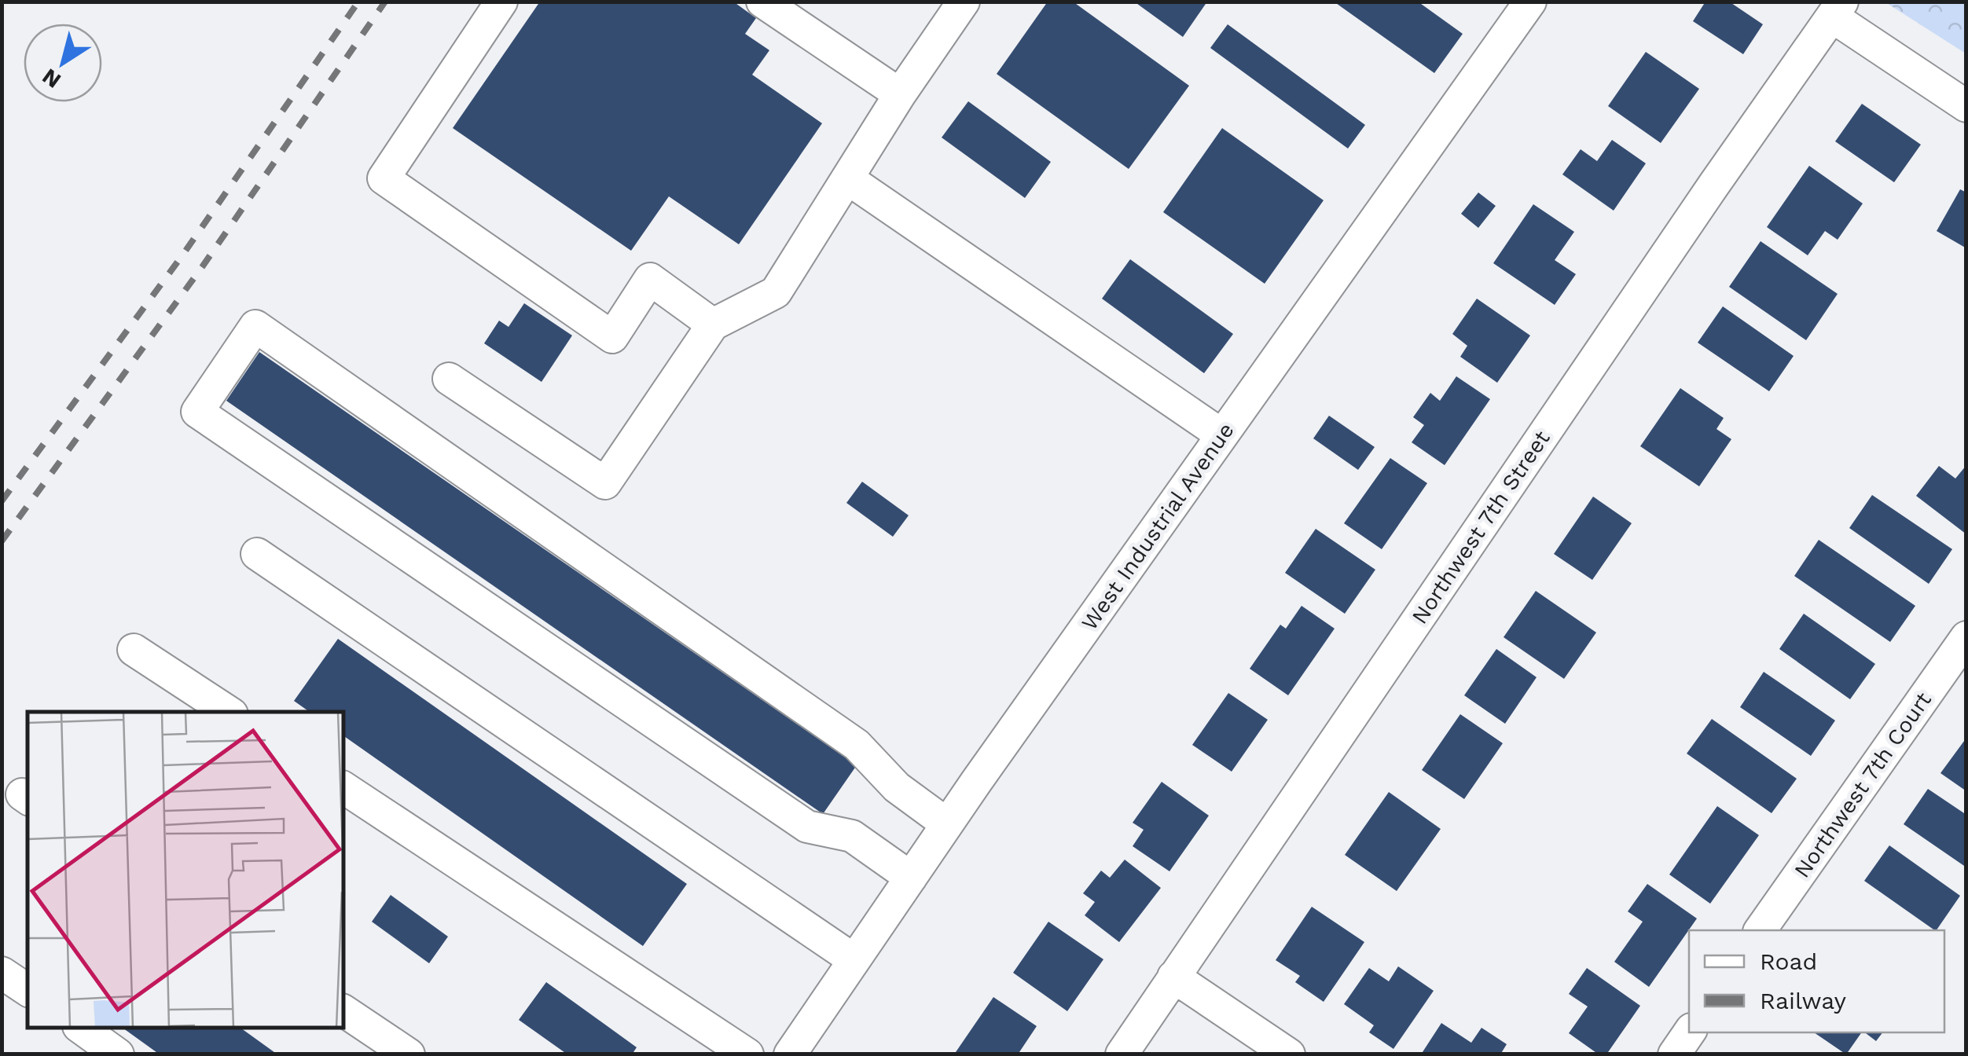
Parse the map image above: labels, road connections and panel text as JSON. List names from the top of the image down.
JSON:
{
  "streets": {
    "street": ["West Industrial Avenue", "Northwest 7th Street", "Northwest 7th Court"]
  },
  "legend": ["Road", "Railway"],
  "north": "bottom left"
}
